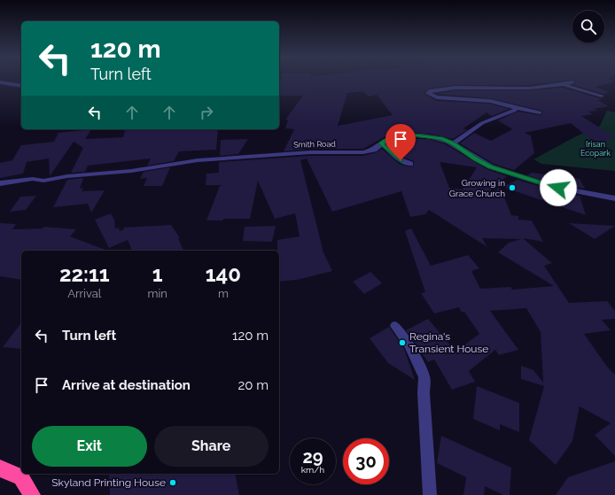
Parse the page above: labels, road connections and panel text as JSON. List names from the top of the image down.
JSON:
{
  "streets": {
    "street": ["Smith Road"]
  },
  "parks": ["Irisan Ecopark"],
  "places": ["Growing in Grace Church", "Regina's Transient House", "Skyland Printing House"],
  "page": {
    "turn": ["120 m", "Turn left"],
    "eta": [
      "22:11",
      "Arrival",
      "1",
      "min",
      "140",
      "m"
    ],
    "list": [
      {
        "name": "Turn left",
        "value": "120 m"
      },
      {
        "name": "Arrive at destination",
        "value": "20 m"
      }
    ],
    "buttons": ["Exit", "Share"],
    "speed": "29 km/h",
    "limit": "30"
  }
}
